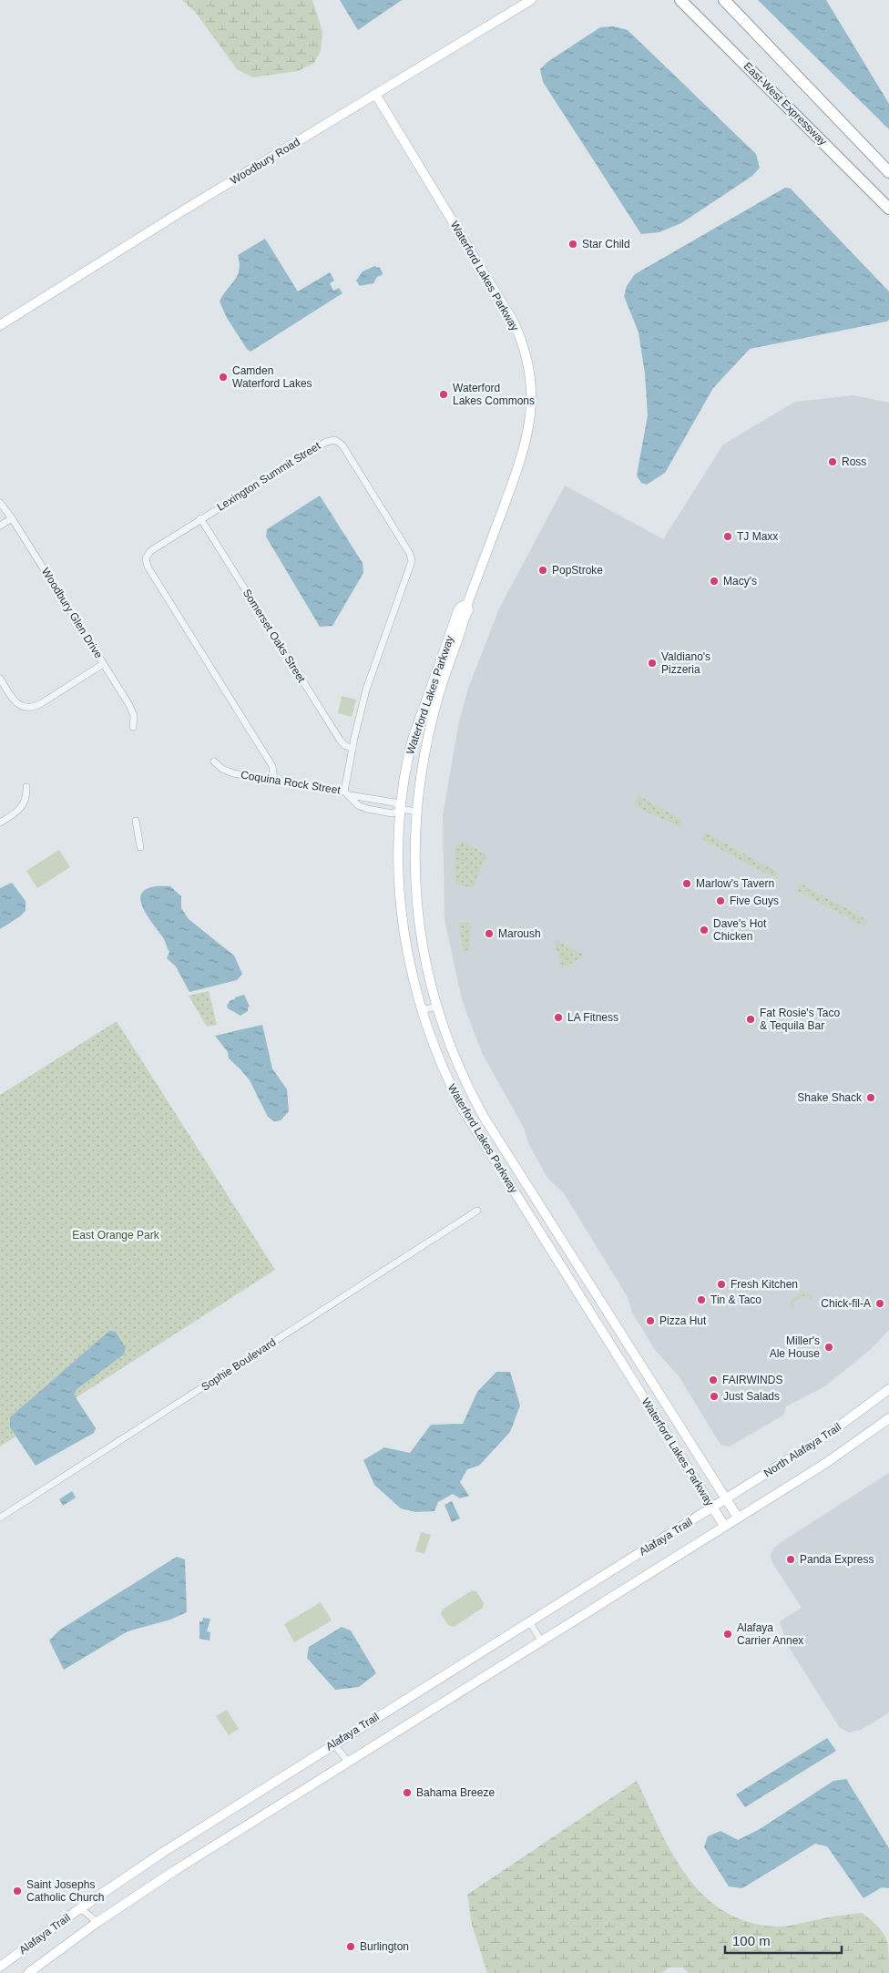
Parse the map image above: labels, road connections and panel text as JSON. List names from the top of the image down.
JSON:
{
  "streets": {
    "highway": ["East-West Expressway"],
    "street": [
      "Woodbury Road",
      "Waterford Lakes Parkway",
      "Lexington Summit Street",
      "Woodbury Glen Drive",
      "Somerset Oaks Street",
      "Coquina Rock Street",
      "Sophie Boulevard",
      "North Alafaya Trail",
      "Alafaya Trail"
    ]
  },
  "crossings": [
    ["Woodbury Road", "Waterford Lakes Parkway"],
    ["Waterford Lakes Parkway", "Coquina Rock Street"],
    ["Waterford Lakes Parkway", "North Alafaya Trail"],
    ["Waterford Lakes Parkway", "Alafaya Trail"],
    ["Lexington Summit Street", "Somerset Oaks Street"],
    ["Lexington Summit Street", "Coquina Rock Street"],
    ["North Alafaya Trail", "Alafaya Trail"]
  ],
  "parks": ["East Orange Park"],
  "places": [
    "Star Child",
    "Camden Waterford Lakes",
    "Waterford Lakes Commons",
    "Ross",
    "TJ Maxx",
    "PopStroke",
    "Macy's",
    "Valdiano's Pizzeria",
    "Marlow's Tavern",
    "Five Guys",
    "Dave's Hot Chicken",
    "Maroush",
    "LA Fitness",
    "Fat Rosie's Taco & Tequila Bar",
    "Shake Shack",
    "Fresh Kitchen",
    "Tin & Taco",
    "Chick-fil-A",
    "Pizza Hut",
    "Miller's Ale House",
    "FAIRWINDS",
    "Just Salads",
    "Panda Express",
    "Alafaya Carrier Annex",
    "Bahama Breeze",
    "Saint Josephs Catholic Church",
    "Burlington"
  ],
  "scale_bar": "100 m"
}
